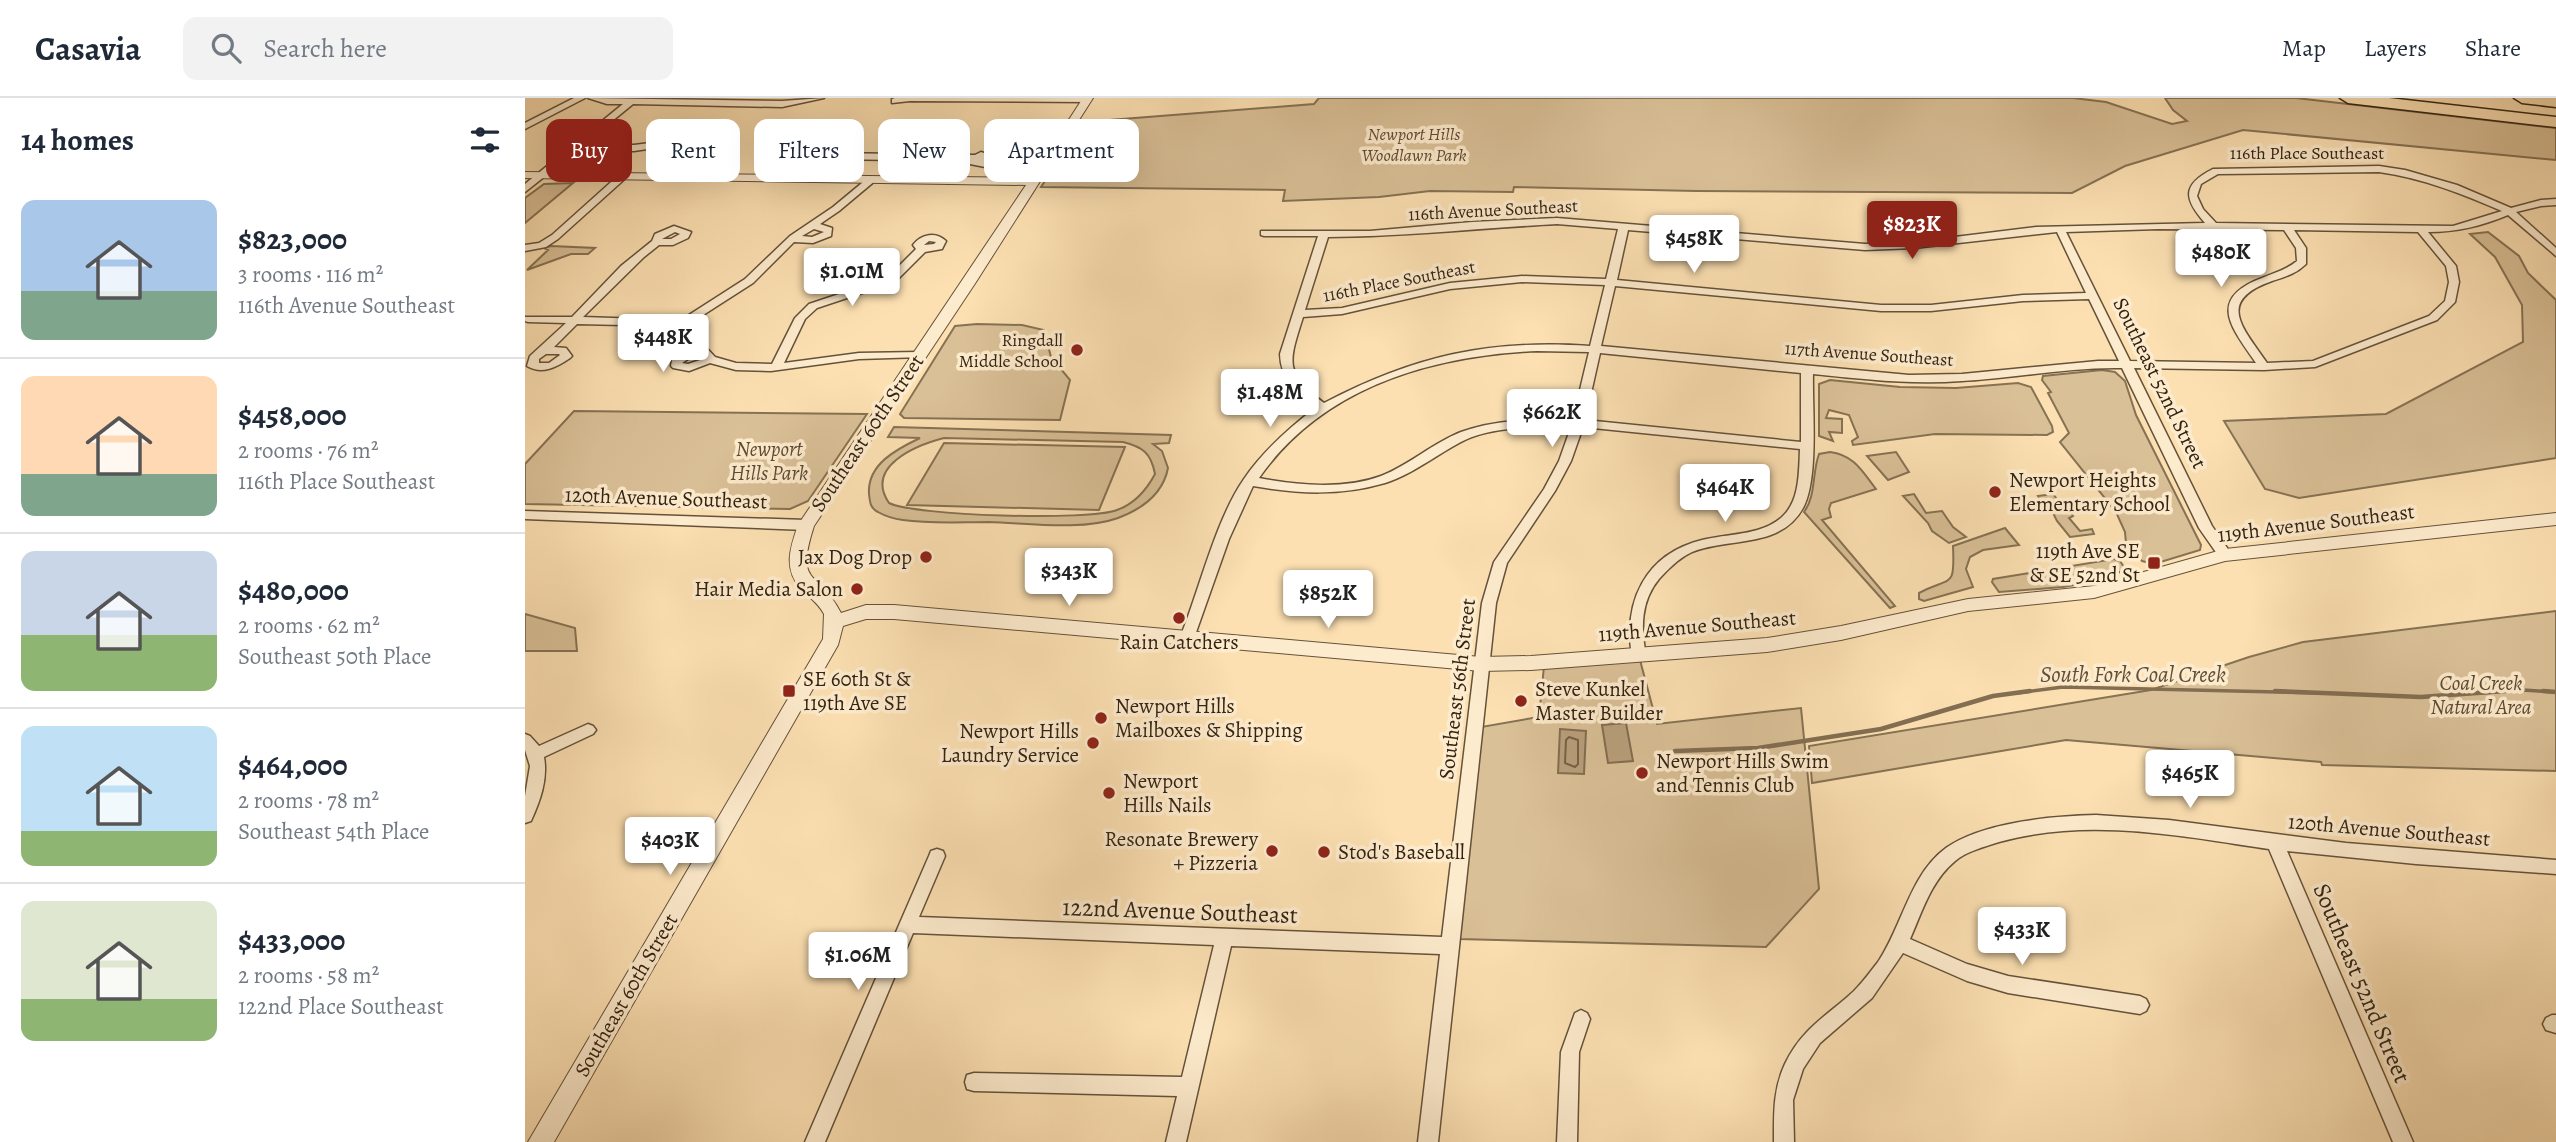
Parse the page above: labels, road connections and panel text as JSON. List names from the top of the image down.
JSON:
{
  "streets": {
    "street": [
      "116th Place Southeast",
      "116th Avenue Southeast",
      "117th Avenue Southeast",
      "Southeast 52nd Street",
      "Southeast 60th Street",
      "120th Avenue Southeast",
      "119th Avenue Southeast",
      "Southeast 56th Street",
      "122nd Avenue Southeast"
    ]
  },
  "crossings": [
    ["116th Place Southeast", "116th Avenue Southeast"],
    ["116th Place Southeast", "Southeast 52nd Street"],
    ["116th Place Southeast", "Southeast 56th Street"],
    ["116th Avenue Southeast", "117th Avenue Southeast"],
    ["116th Avenue Southeast", "Southeast 52nd Street"],
    ["116th Avenue Southeast", "Southeast 56th Street"],
    ["117th Avenue Southeast", "Southeast 52nd Street"],
    ["117th Avenue Southeast", "119th Avenue Southeast"],
    ["117th Avenue Southeast", "Southeast 56th Street"],
    ["Southeast 52nd Street", "120th Avenue Southeast"],
    ["Southeast 52nd Street", "119th Avenue Southeast"],
    ["Southeast 60th Street", "120th Avenue Southeast"],
    ["Southeast 60th Street", "119th Avenue Southeast"],
    ["119th Avenue Southeast", "Southeast 56th Street"],
    ["Southeast 56th Street", "122nd Avenue Southeast"]
  ],
  "water": ["South Fork Coal Creek"],
  "parks": ["Newport Hills Woodlawn Park", "Newport Hills Park", "Coal Creek Natural Area"],
  "places": {
    "other": [
      "Ringdall Middle School",
      "Newport Heights Elementary School",
      "Jax Dog Drop",
      "Hair Media Salon",
      "Rain Catchers",
      "Steve Kunkel Master Builder",
      "Newport Hills Mailboxes & Shipping",
      "Newport Hills Laundry Service",
      "Newport Hills Swim and Tennis Club",
      "Newport Hills Nails",
      "Resonate Brewery + Pizzeria",
      "Stod's Baseball"
    ],
    "transit": ["119th Ave SE & SE 52nd St", "SE 60th St & 119th Ave SE"]
  },
  "page": {
    "header": "Casavia",
    "search": "Search here",
    "nav": ["Map", "Layers", "Share"],
    "heading": "14 homes",
    "chip": [
      "Buy",
      "Rent",
      "Filters",
      "New",
      "Apartment"
    ],
    "list": [
      {
        "name": "$823,000",
        "note": "3 rooms · 116 m² · 116th Avenue Southeast"
      },
      {
        "name": "$458,000",
        "note": "2 rooms · 76 m² · 116th Place Southeast"
      },
      {
        "name": "$480,000",
        "note": "2 rooms · 62 m² · Southeast 50th Place"
      },
      {
        "name": "$464,000",
        "note": "2 rooms · 78 m² · Southeast 54th Place"
      },
      {
        "name": "$433,000",
        "note": "2 rooms · 58 m² · 122nd Place Southeast"
      }
    ],
    "price": [
      "$823K",
      "$458K",
      "$480K",
      "$1.01M",
      "$448K",
      "$1.48M",
      "$662K",
      "$464K",
      "$343K",
      "$852K",
      "$465K",
      "$403K",
      "$433K",
      "$1.06M"
    ]
  }
}
